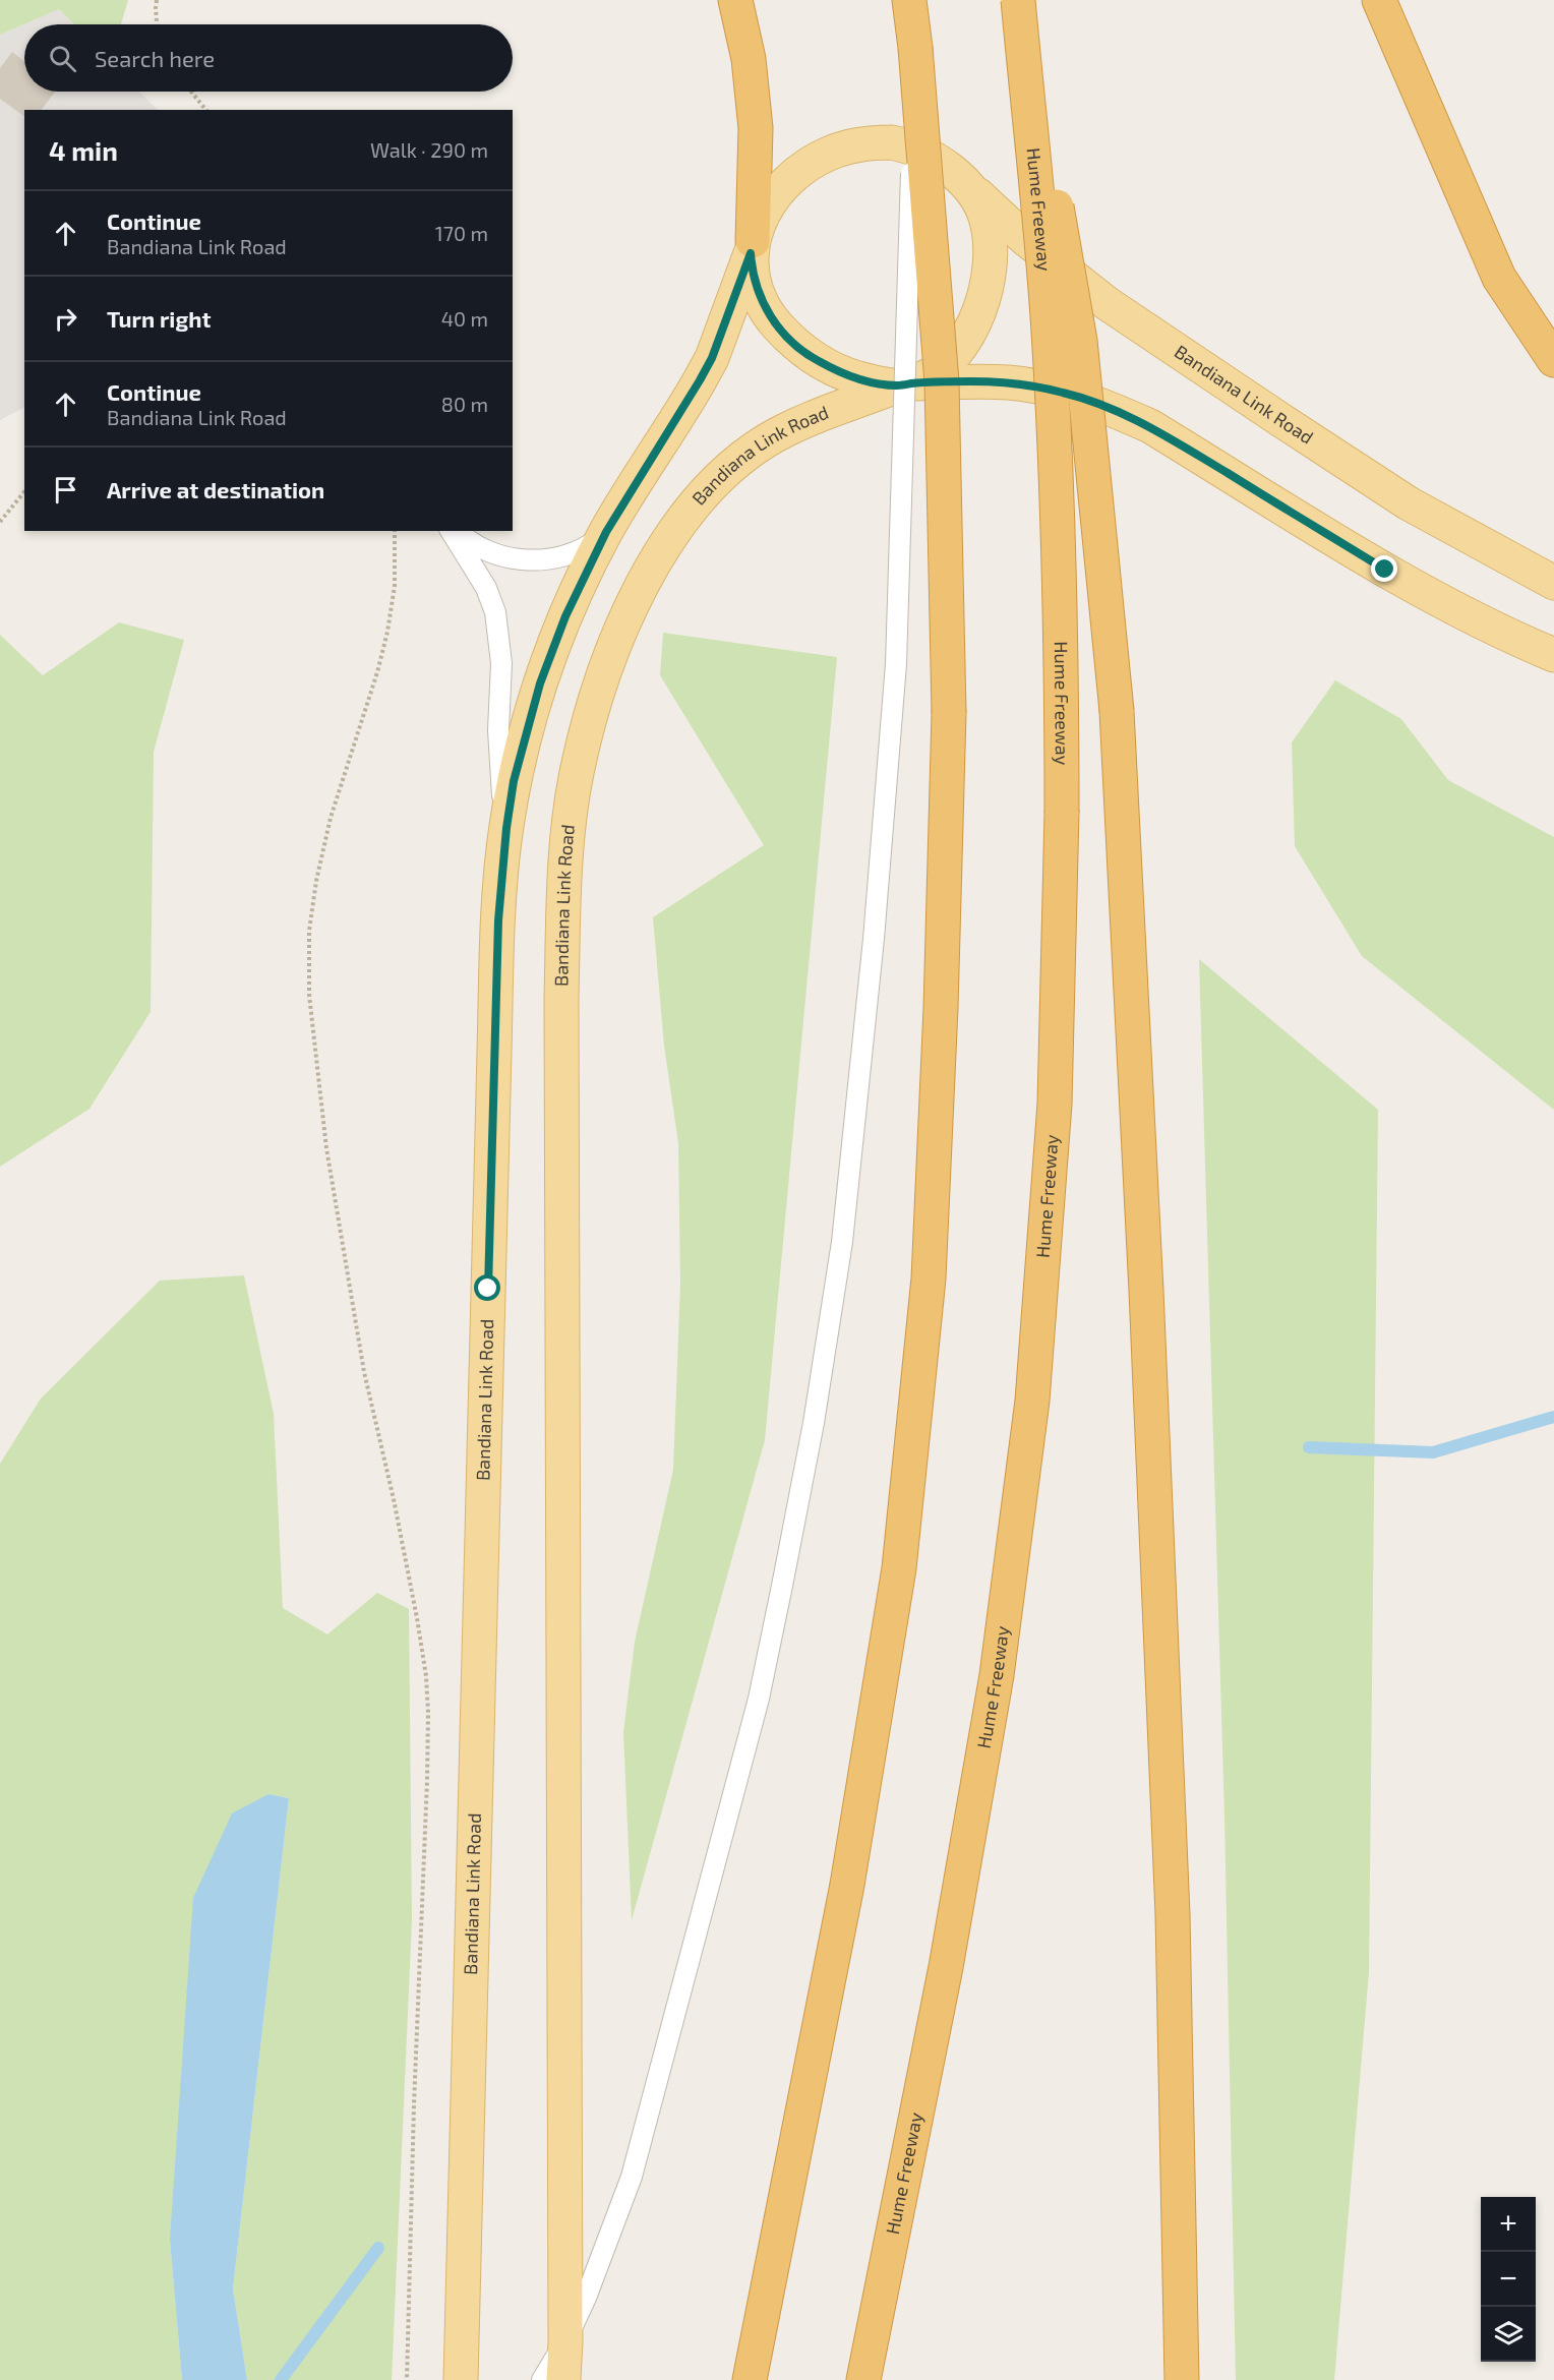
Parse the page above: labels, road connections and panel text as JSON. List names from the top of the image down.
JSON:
{
  "streets": {
    "highway": ["Hume Freeway"],
    "main road": ["Bandiana Link Road"]
  },
  "page": {
    "search": "Search here",
    "heading": ["4 min", "Walk · 290 m"],
    "list": [
      ["Continue", "Bandiana Link Road", "170 m"],
      ["Turn right", "40 m"],
      ["Continue", "Bandiana Link Road", "80 m"],
      "Arrive at destination"
    ],
    "map_buttons": ["+", "−"]
  }
}
